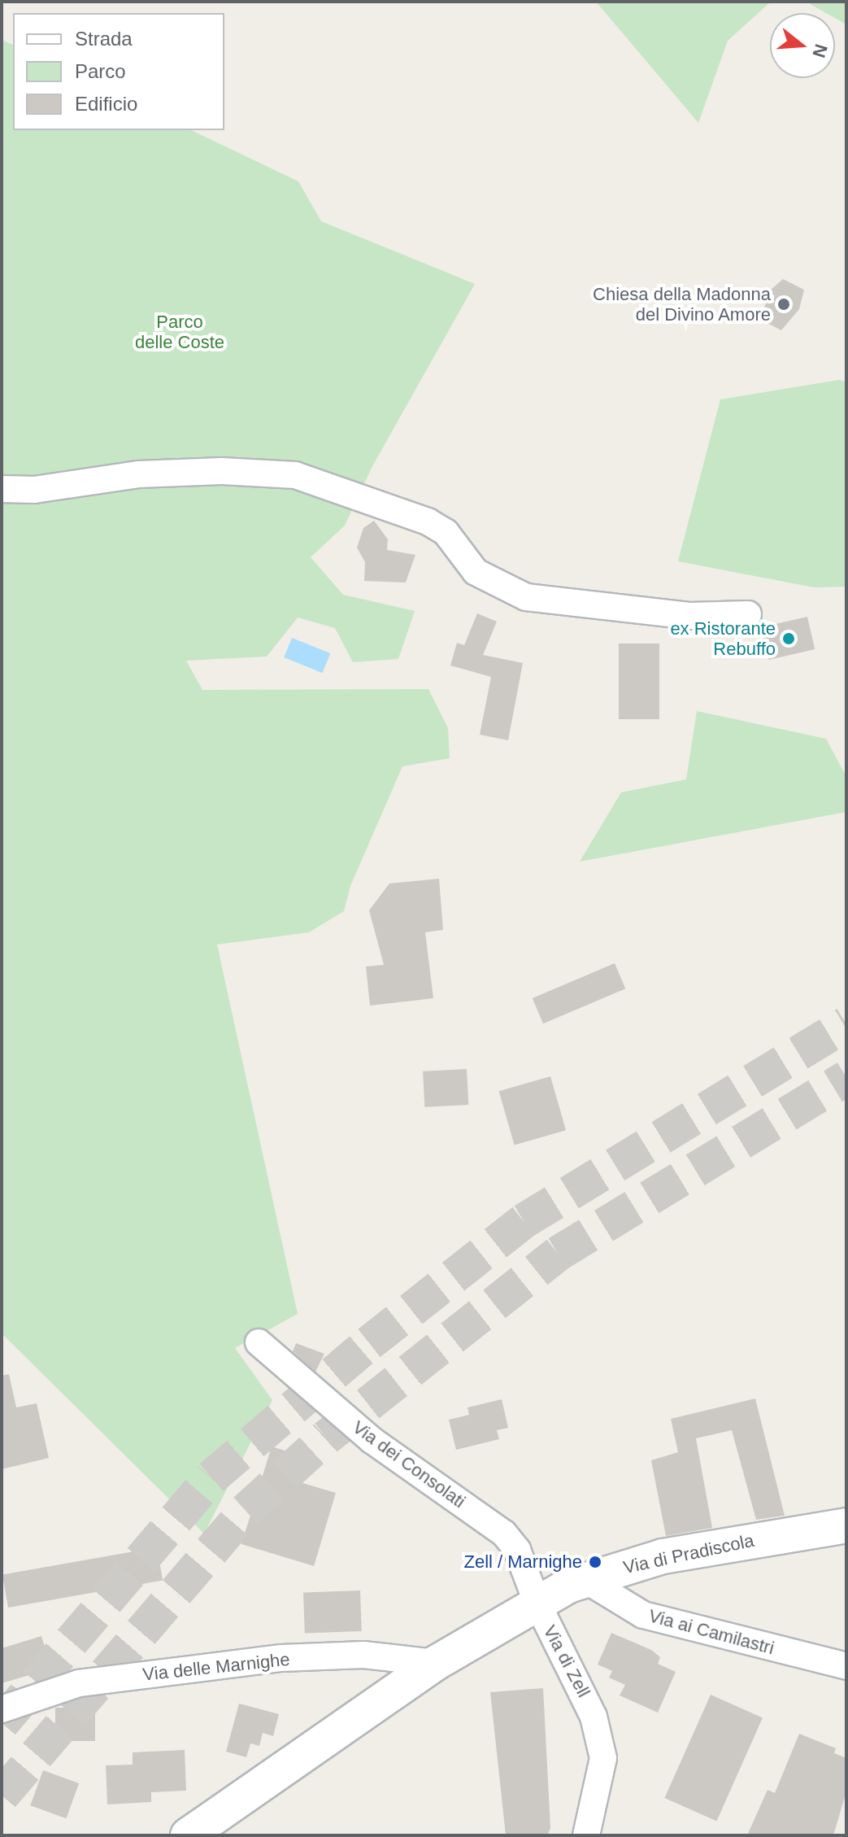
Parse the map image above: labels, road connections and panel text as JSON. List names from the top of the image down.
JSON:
{
  "streets": {
    "street": [
      "Via dei Consolati",
      "Via di Pradiscola",
      "Via ai Camilastri",
      "Via di Zell",
      "Via delle Marnighe"
    ]
  },
  "crossings": [
    ["Via dei Consolati", "Via di Pradiscola"],
    ["Via dei Consolati", "Via di Zell"],
    ["Via di Pradiscola", "Via ai Camilastri"],
    ["Via di Pradiscola", "Via di Zell"]
  ],
  "parks": ["Parco delle Coste"],
  "places": ["Chiesa della Madonna del Divino Amore", "ex Ristorante Rebuffo", "Zell / Marnighe"],
  "legend": ["Strada", "Parco", "Edificio"],
  "north": "right"
}
